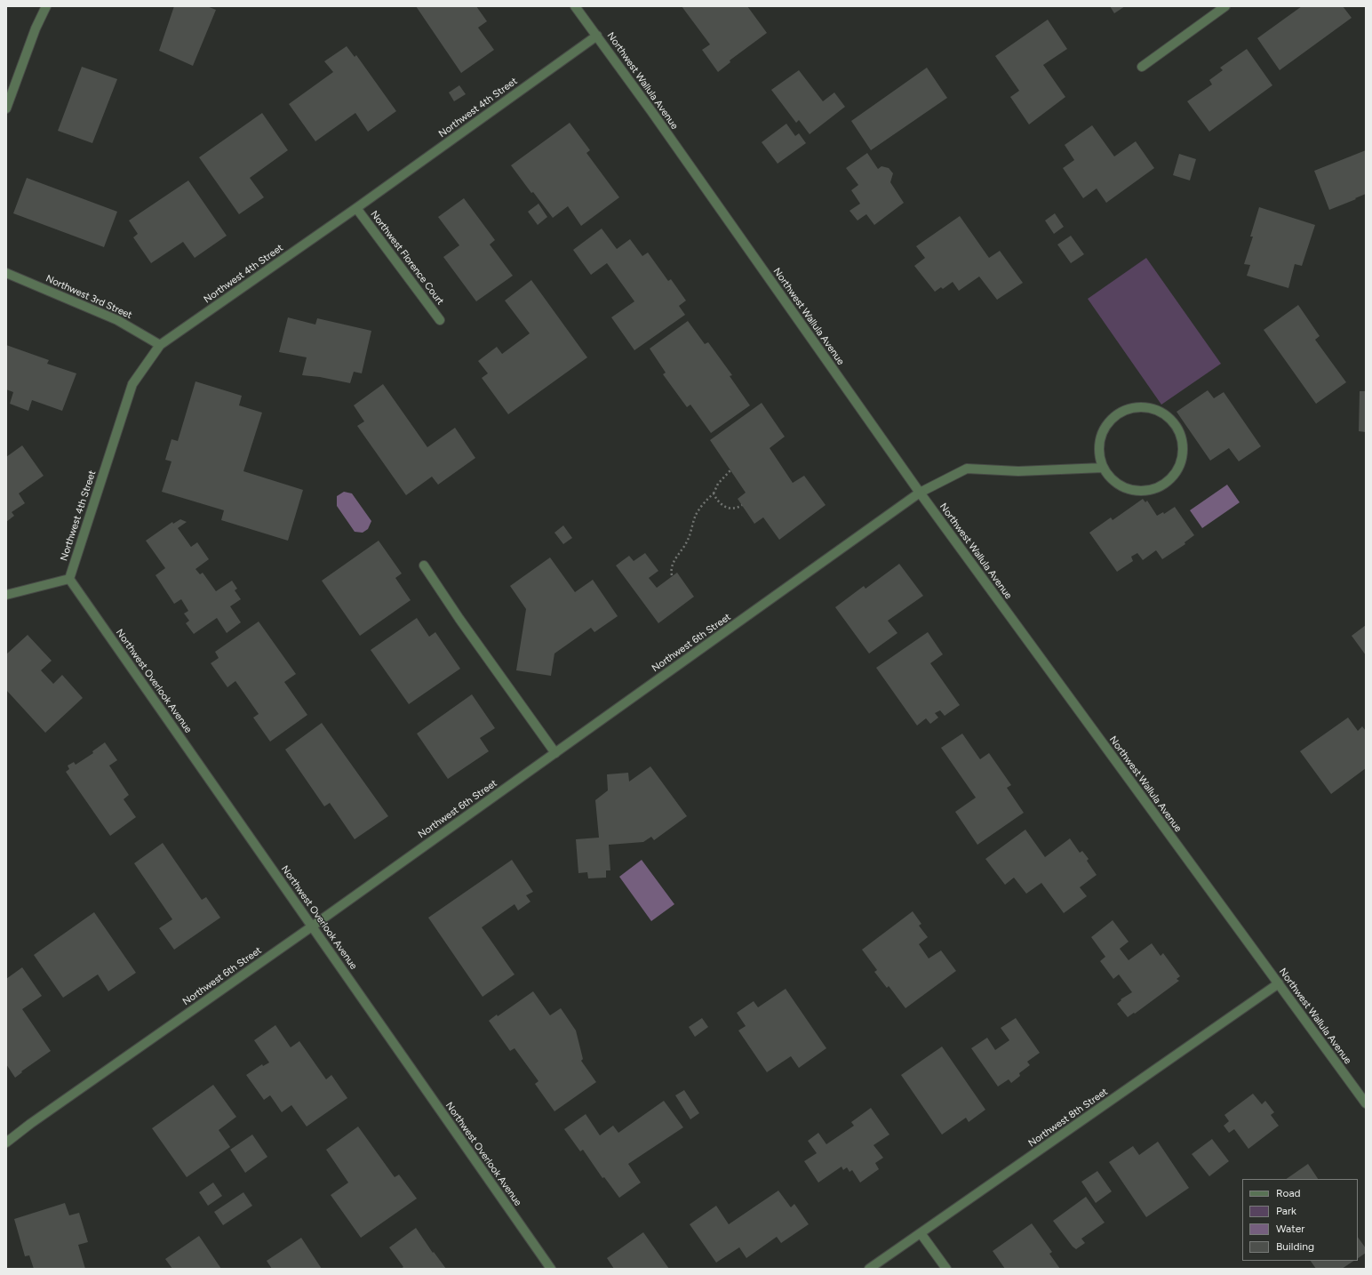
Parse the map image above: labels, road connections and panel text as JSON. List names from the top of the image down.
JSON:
{
  "streets": {
    "street": [
      "Northwest Wallula Avenue",
      "Northwest 4th Street",
      "Northwest Florence Court",
      "Northwest 3rd Street",
      "Northwest 6th Street",
      "Northwest Overlook Avenue",
      "Northwest 8th Street"
    ]
  },
  "crossings": [
    ["Northwest Wallula Avenue", "Northwest 4th Street"],
    ["Northwest Wallula Avenue", "Northwest 6th Street"],
    ["Northwest Wallula Avenue", "Northwest 8th Street"],
    ["Northwest 4th Street", "Northwest Florence Court"],
    ["Northwest 4th Street", "Northwest 3rd Street"],
    ["Northwest 4th Street", "Northwest Overlook Avenue"],
    ["Northwest 6th Street", "Northwest Overlook Avenue"]
  ],
  "legend": [
    "Road",
    "Park",
    "Water",
    "Building"
  ]
}
